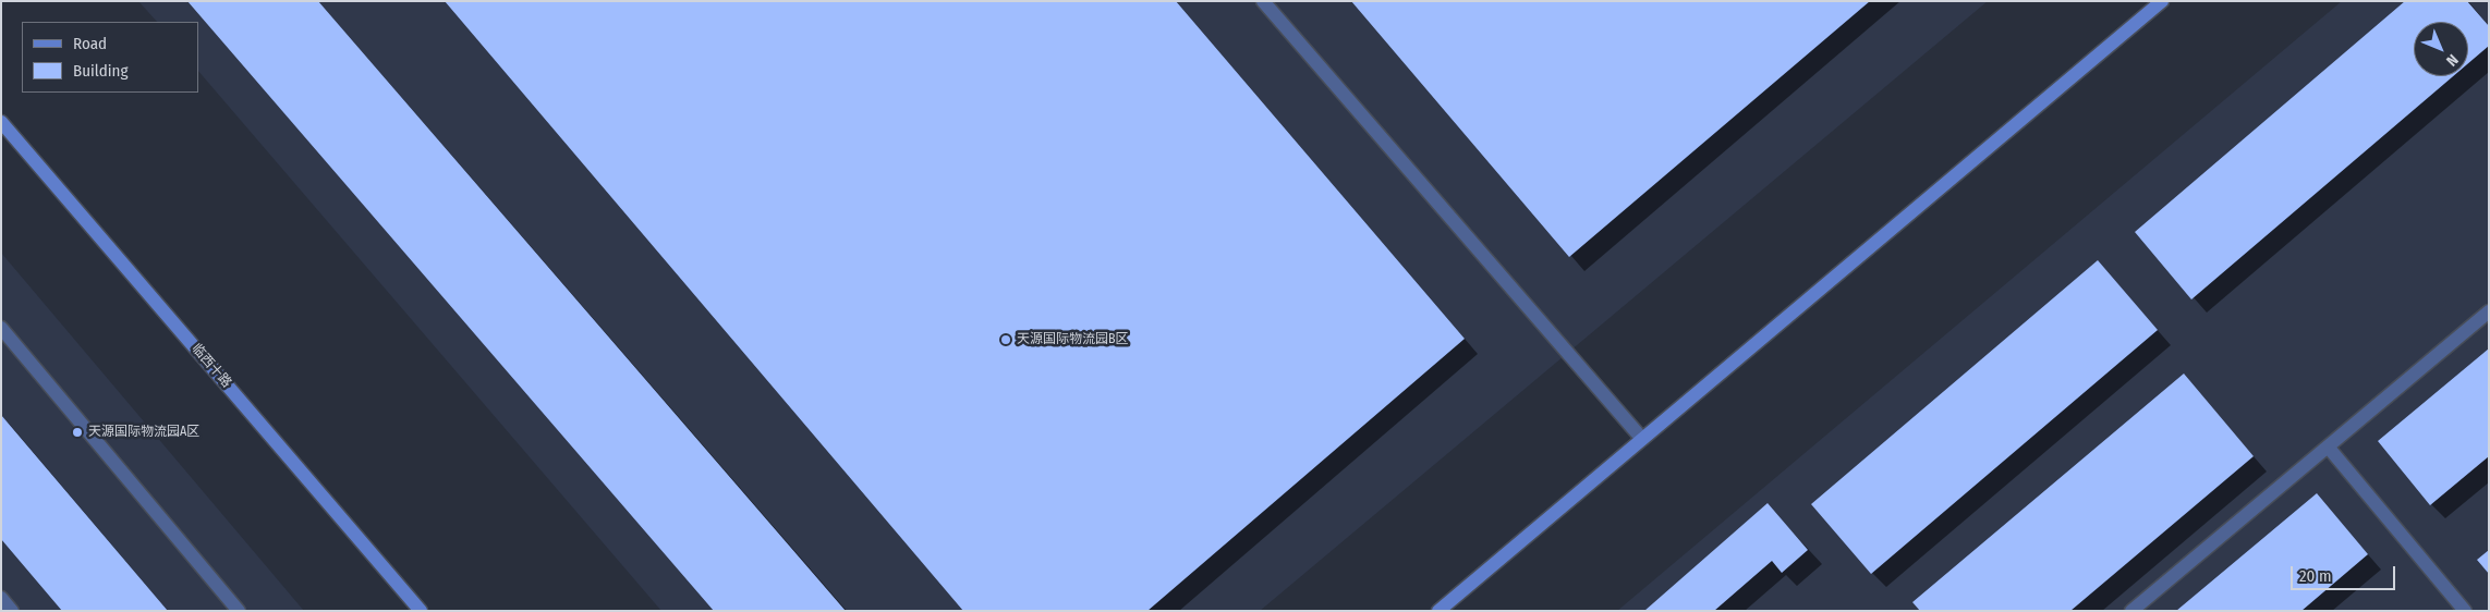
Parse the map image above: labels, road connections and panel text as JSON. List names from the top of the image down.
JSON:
{
  "streets": {
    "street": ["临西十路"]
  },
  "places": ["天源国际物流园B区", "天源国际物流园A区"],
  "legend": ["Road", "Building"],
  "scale_bar": "20 m",
  "north": "bottom right"
}
